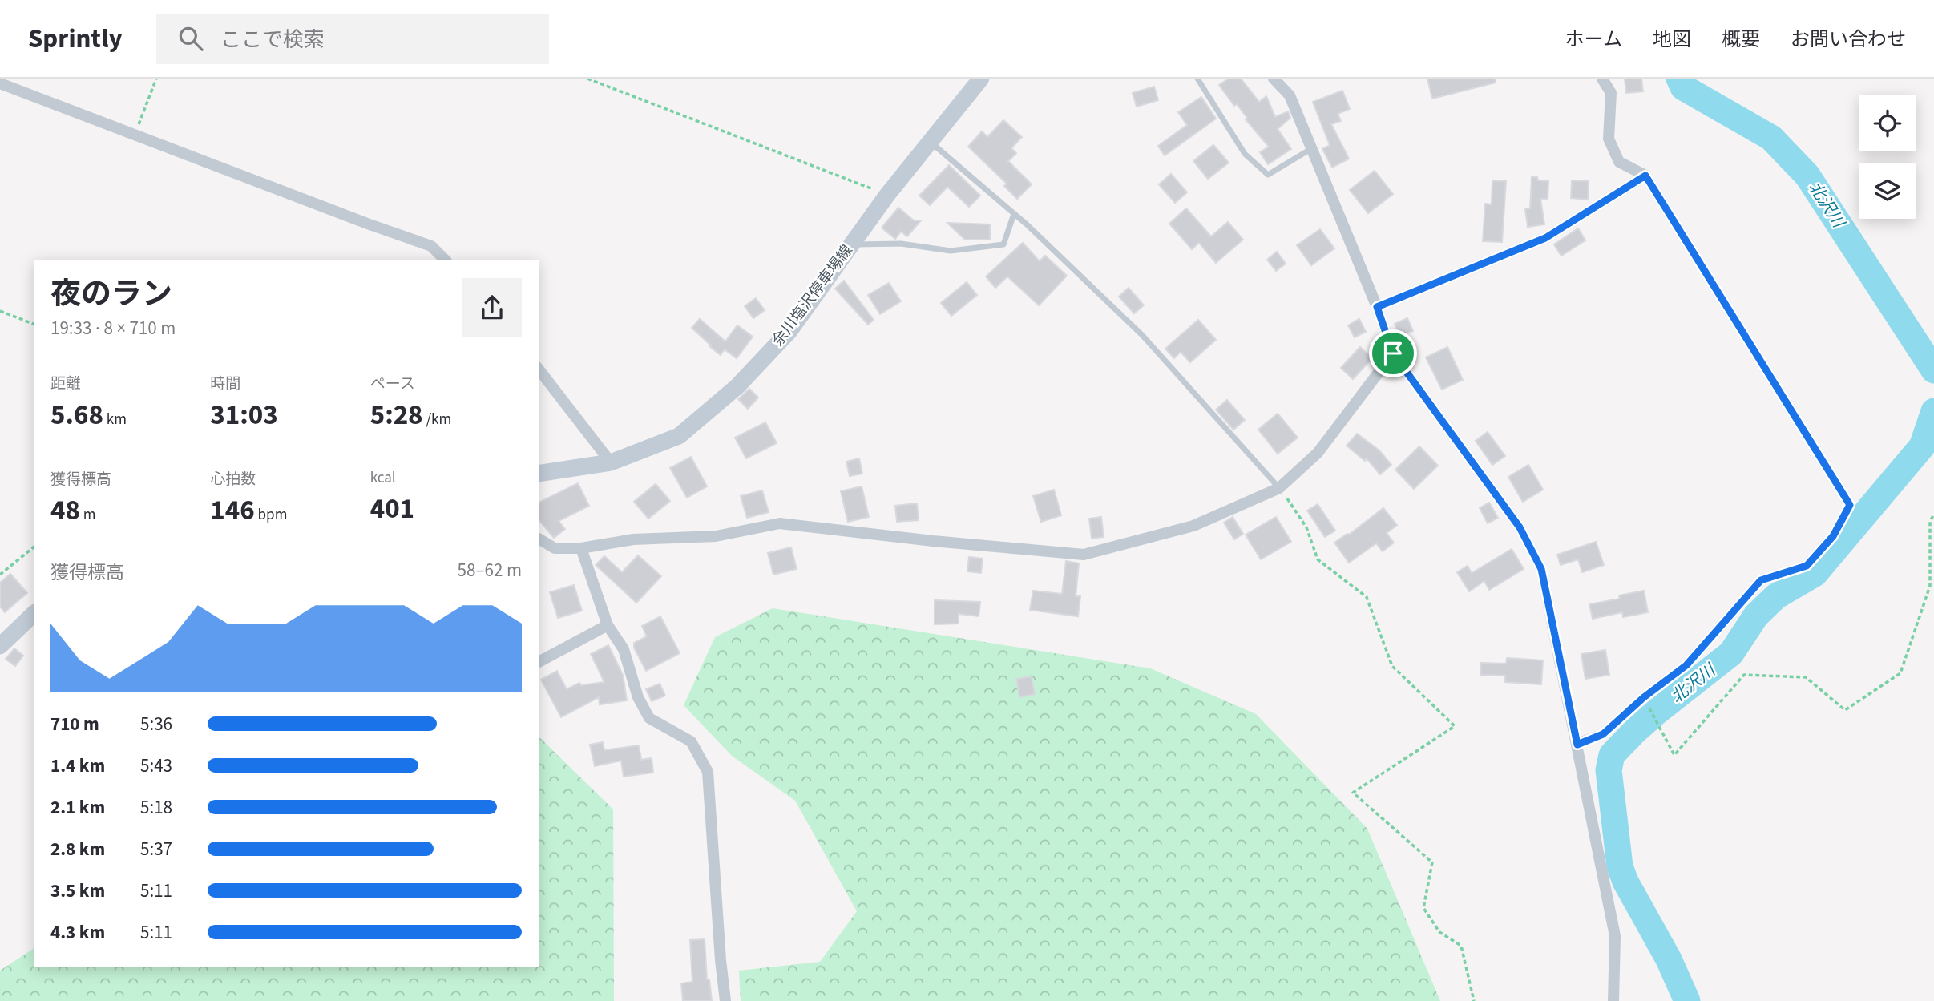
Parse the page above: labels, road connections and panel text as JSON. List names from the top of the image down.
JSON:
{
  "streets": {
    "main road": ["余川塩沢停車場線"]
  },
  "water": ["北沢川"],
  "page": {
    "header": "Sprintly",
    "search": "ここで検索",
    "nav": [
      "ホーム",
      "地図",
      "概要",
      "お問い合わせ"
    ],
    "heading": ["夜のラン", "19:33 · 8 × 710 m"],
    "stats": [
      ["距離", "5.68 km"],
      ["時間", "31:03"],
      ["ペース", "5:28 /km"],
      ["獲得標高", "48 m"],
      ["心拍数", "146 bpm"],
      ["kcal", "401"]
    ],
    "chart": ["獲得標高", "58–62 m"],
    "list": [
      {
        "name": "710 m",
        "note": "5:36"
      },
      {
        "name": "1.4 km",
        "note": "5:43"
      },
      {
        "name": "2.1 km",
        "note": "5:18"
      },
      {
        "name": "2.8 km",
        "note": "5:37"
      },
      {
        "name": "3.5 km",
        "note": "5:11"
      },
      {
        "name": "4.3 km",
        "note": "5:11"
      }
    ]
  }
}
